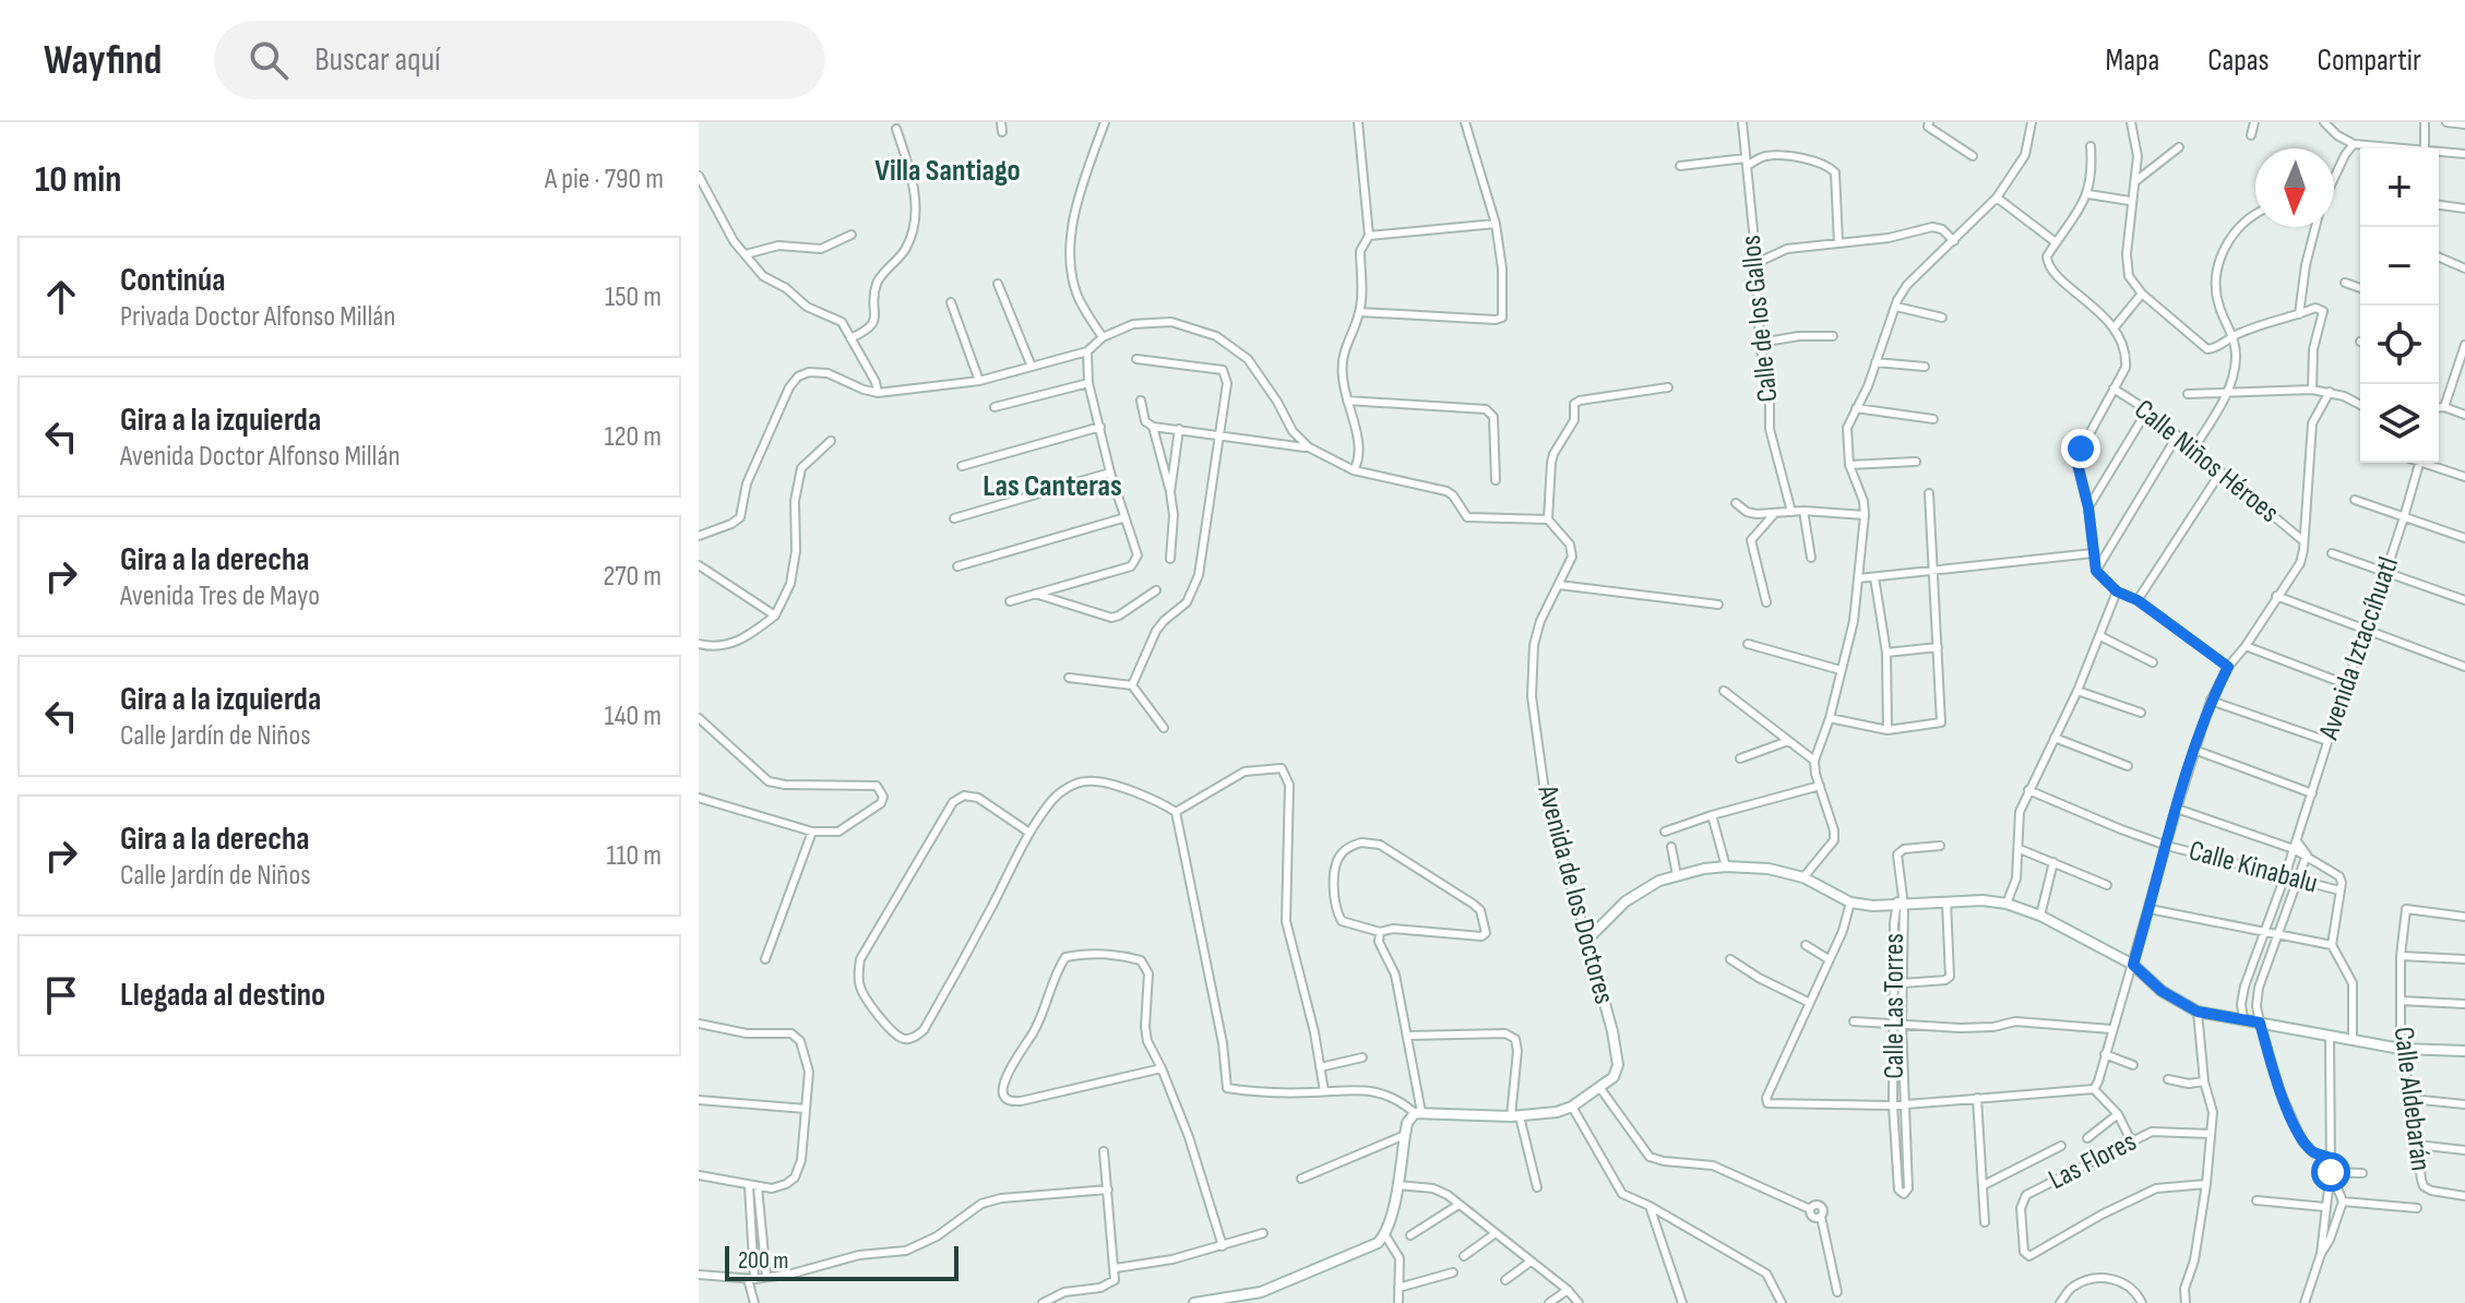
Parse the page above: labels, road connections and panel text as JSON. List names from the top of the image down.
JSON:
{
  "streets": {
    "main road": ["Avenida de los Doctores"],
    "street": [
      "Calle de los Gallos",
      "Calle Niños Héroes",
      "Avenida Iztaccíhuatl",
      "Calle Kinabalu",
      "Calle Las Torres",
      "Calle Aldebarán",
      "Las Flores"
    ]
  },
  "crossings": [
    ["Avenida Iztaccíhuatl", "Calle Kinabalu"]
  ],
  "districts": ["Villa Santiago", "Las Canteras"],
  "scale_bar": "200 m",
  "north": "bottom",
  "page": {
    "header": "Wayfind",
    "search": "Buscar aquí",
    "nav": ["Mapa", "Capas", "Compartir"],
    "heading": ["10 min", "A pie · 790 m"],
    "map_buttons": ["+", "−"],
    "list": [
      ["Continúa", "Privada Doctor Alfonso Millán", "150 m"],
      ["Gira a la izquierda", "Avenida Doctor Alfonso Millán", "120 m"],
      ["Gira a la derecha", "Avenida Tres de Mayo", "270 m"],
      ["Gira a la izquierda", "Calle Jardín de Niños", "140 m"],
      ["Gira a la derecha", "Calle Jardín de Niños", "110 m"],
      "Llegada al destino"
    ],
    "scale": "200 m"
  }
}
